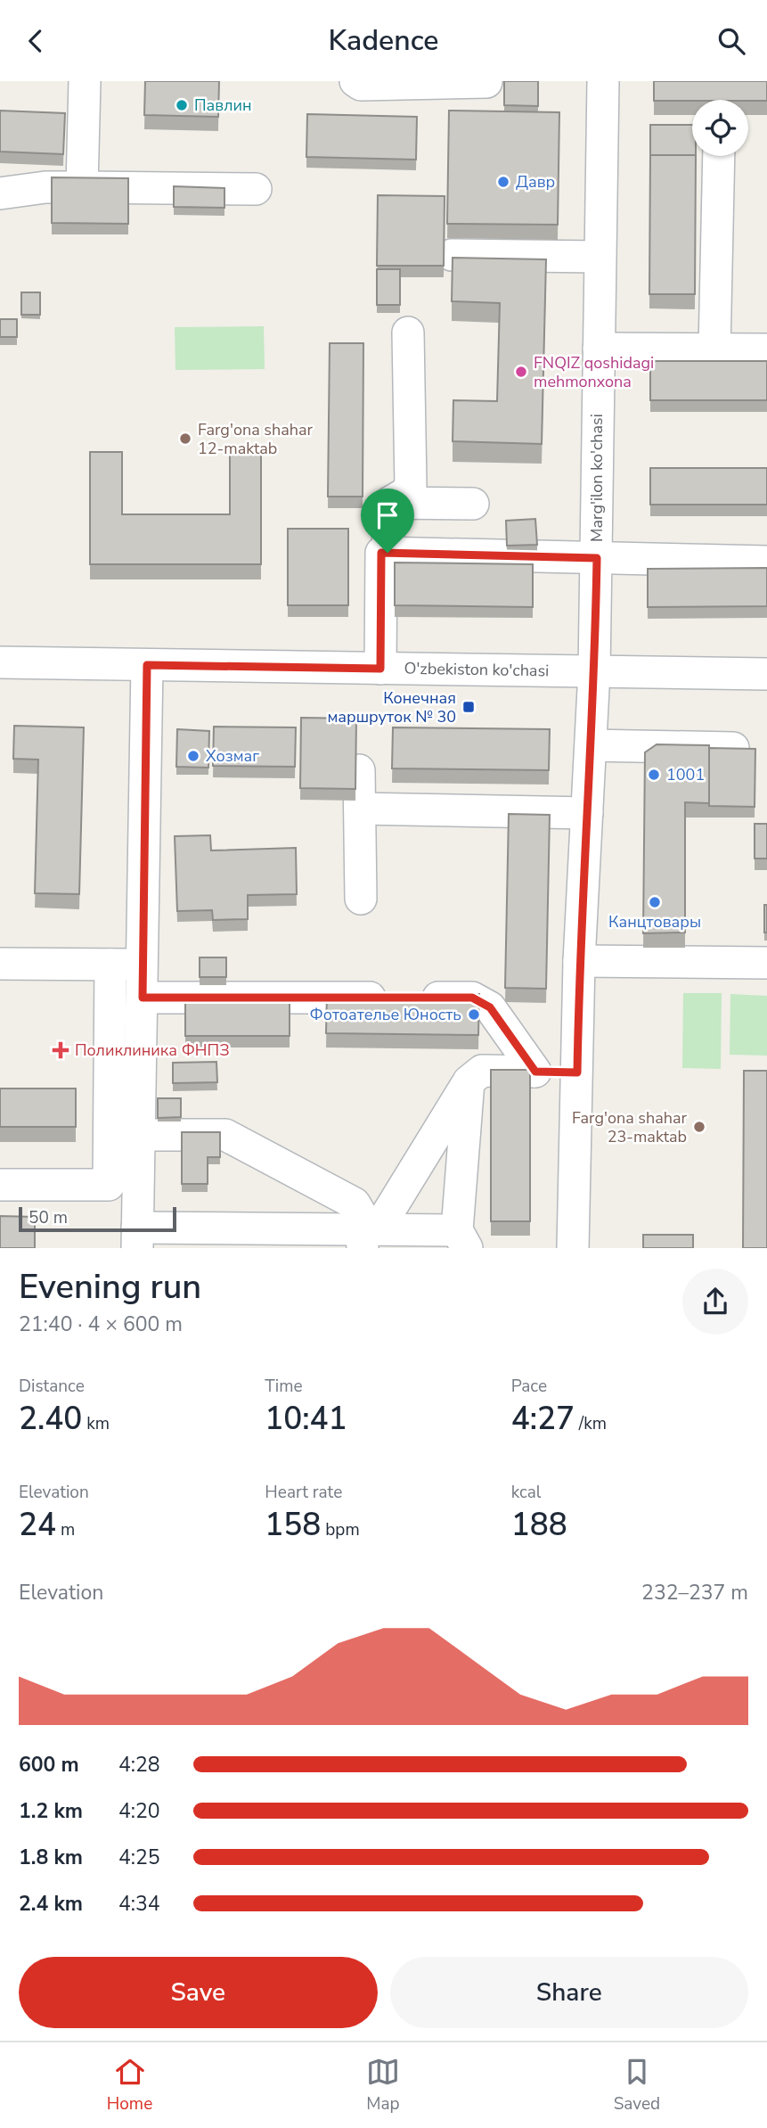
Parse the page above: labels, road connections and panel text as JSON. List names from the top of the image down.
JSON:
{
  "streets": {
    "street": ["Marg'ilon ko'chasi", "O'zbekiston ko'chasi"]
  },
  "crossings": [
    ["Marg'ilon ko'chasi", "O'zbekiston ko'chasi"]
  ],
  "places": {
    "other": [
      "Павлин",
      "Давр",
      "FNQIZ qoshidagi mehmonxona",
      "Farg'ona shahar 12-maktab",
      "Хозмаг",
      "1001",
      "Канцтовары",
      "Фотоателье Юность",
      "Farg'ona shahar 23-maktab"
    ],
    "transit": ["Конечная маршруток № 30"],
    "health": ["Поликлиника ФНПЗ"]
  },
  "scale_bar": "50 m",
  "page": {
    "header": "Kadence",
    "scale": "50 m",
    "heading": ["Evening run", "21:40 · 4 × 600 m"],
    "stats": [
      ["Distance", "2.40 km"],
      ["Time", "10:41"],
      ["Pace", "4:27 /km"],
      ["Elevation", "24 m"],
      ["Heart rate", "158 bpm"],
      ["kcal", "188"]
    ],
    "chart": ["Elevation", "232–237 m"],
    "list": [
      {
        "name": "600 m",
        "note": "4:28"
      },
      {
        "name": "1.2 km",
        "note": "4:20"
      },
      {
        "name": "1.8 km",
        "note": "4:25"
      },
      {
        "name": "2.4 km",
        "note": "4:34"
      }
    ],
    "buttons": ["Save", "Share"],
    "tabs": ["Home", "Map", "Saved"]
  }
}
